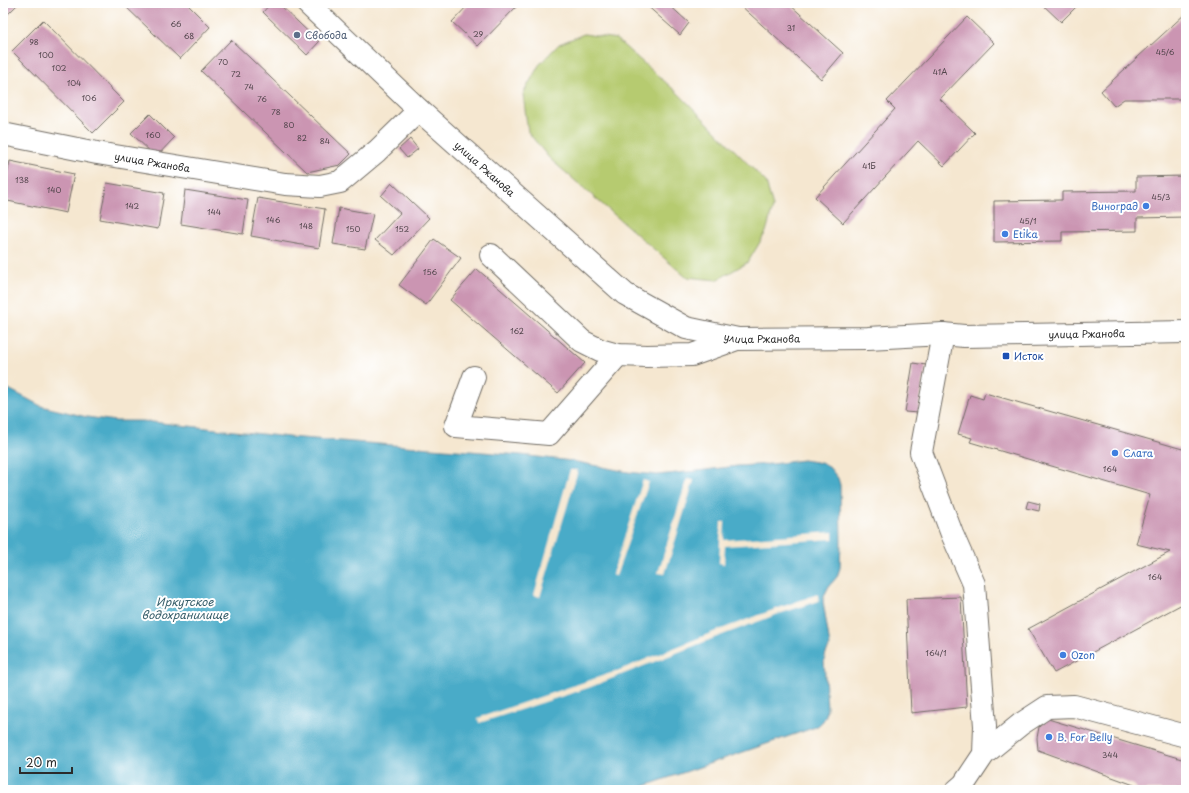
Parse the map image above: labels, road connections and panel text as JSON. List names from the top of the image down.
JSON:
{
  "streets": {
    "street": ["улица Ржанова"]
  },
  "water": ["Иркутское водохранилище"],
  "places": {
    "other": [
      "Свобода",
      "Виноград",
      "Etika",
      "Слата",
      "Ozon",
      "B. For Belly"
    ],
    "transit": ["Исток"]
  },
  "house_numbers": [
    "66",
    "31",
    "29",
    "68",
    "98",
    "45/6",
    "100",
    "70",
    "102",
    "41А",
    "72",
    "104",
    "74",
    "106",
    "76",
    "78",
    "80",
    "160",
    "82",
    "84",
    "41Б",
    "138",
    "140",
    "45/3",
    "142",
    "144",
    "146",
    "45/1",
    "148",
    "150",
    "152",
    "156",
    "162",
    "164",
    "164",
    "164/1",
    "344"
  ],
  "scale_bar": "20 m"
}
